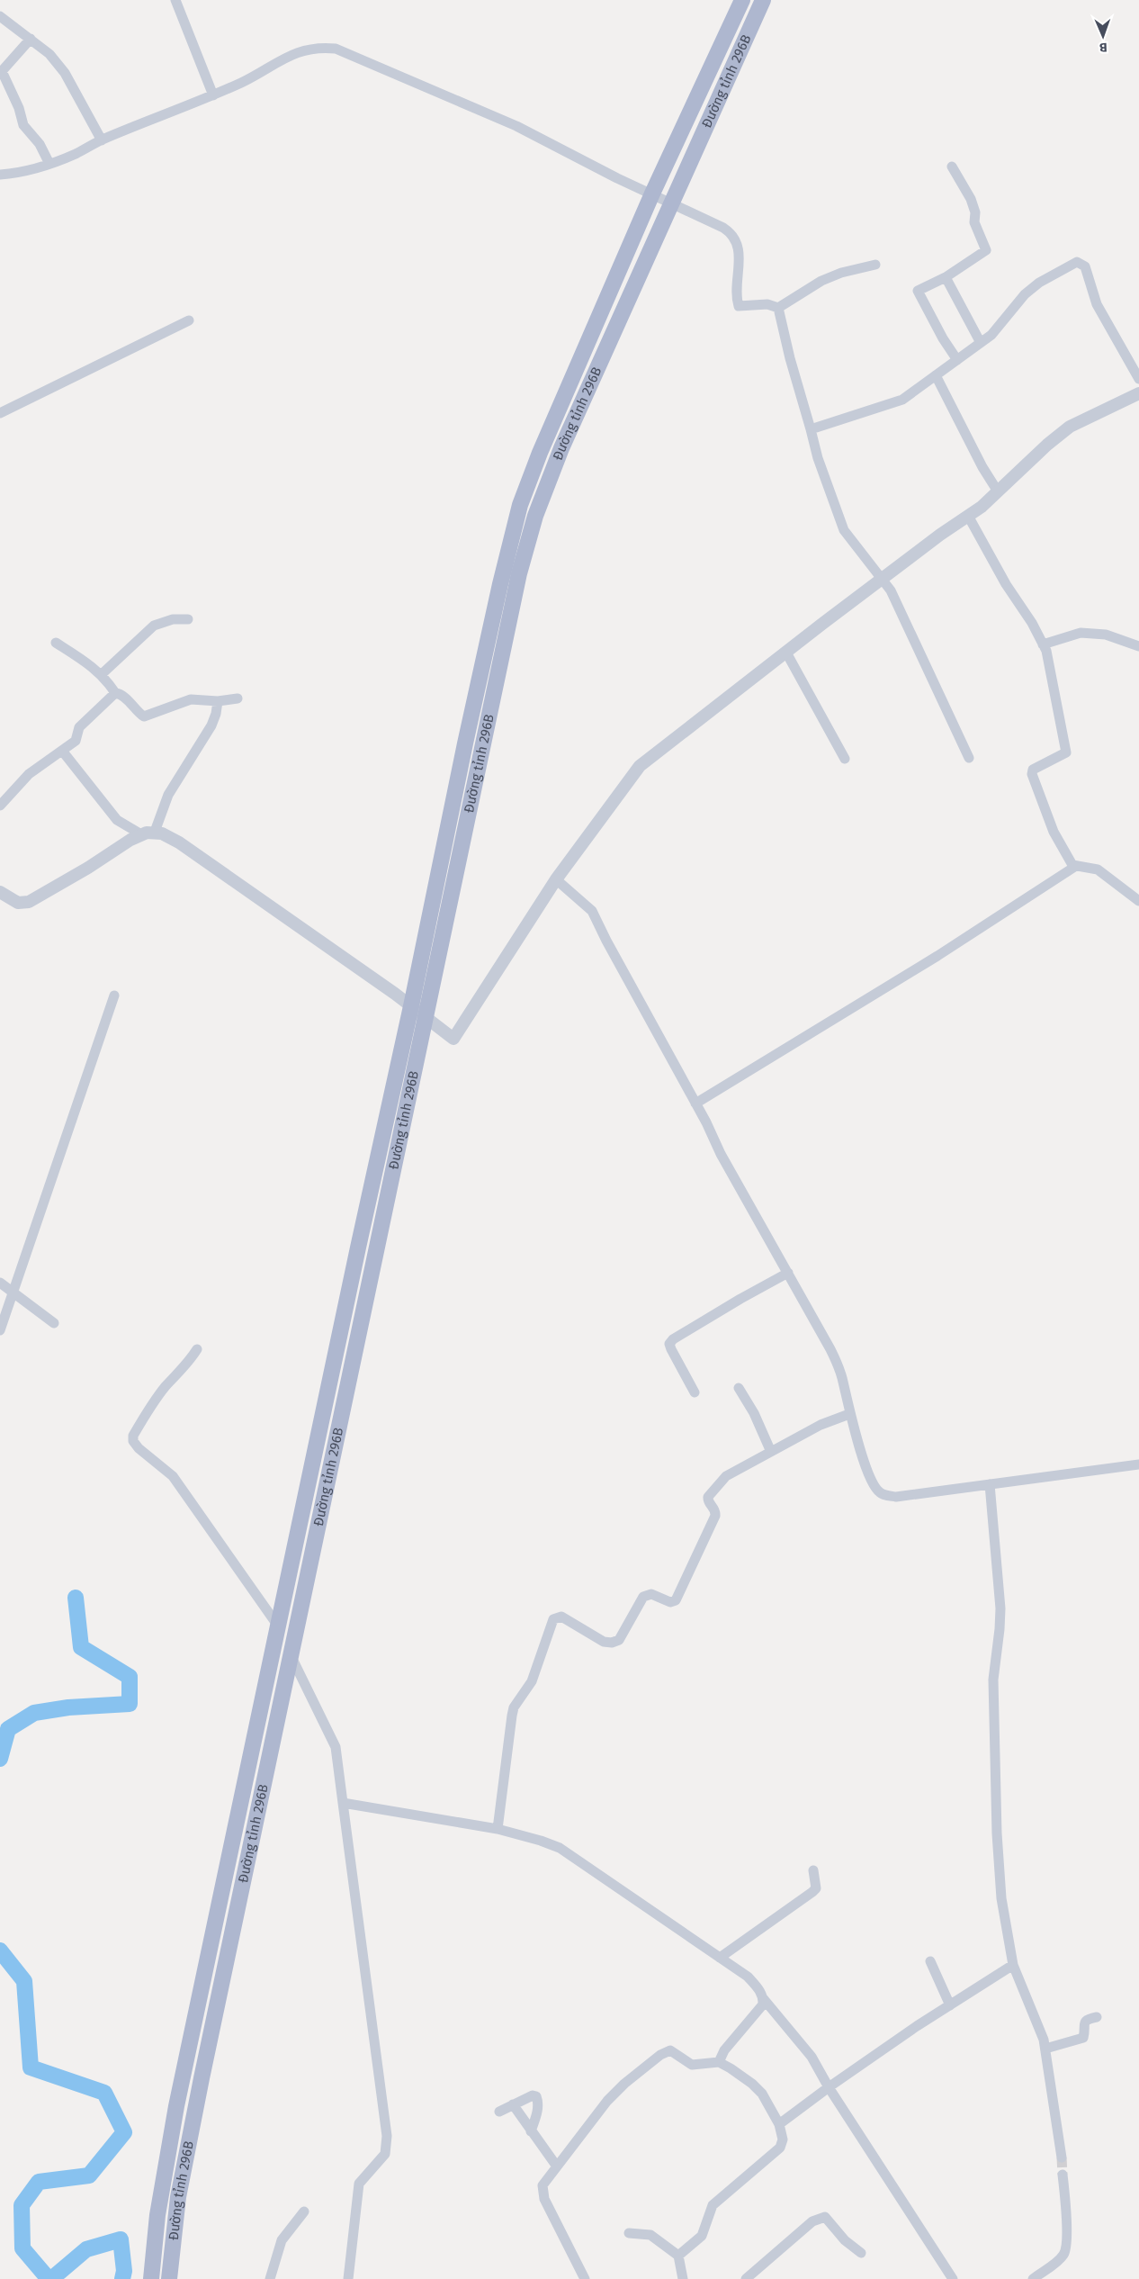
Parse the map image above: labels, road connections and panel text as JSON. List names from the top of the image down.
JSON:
{
  "streets": {
    "main road": ["Đường tỉnh 296B"]
  },
  "north": "bottom"
}
